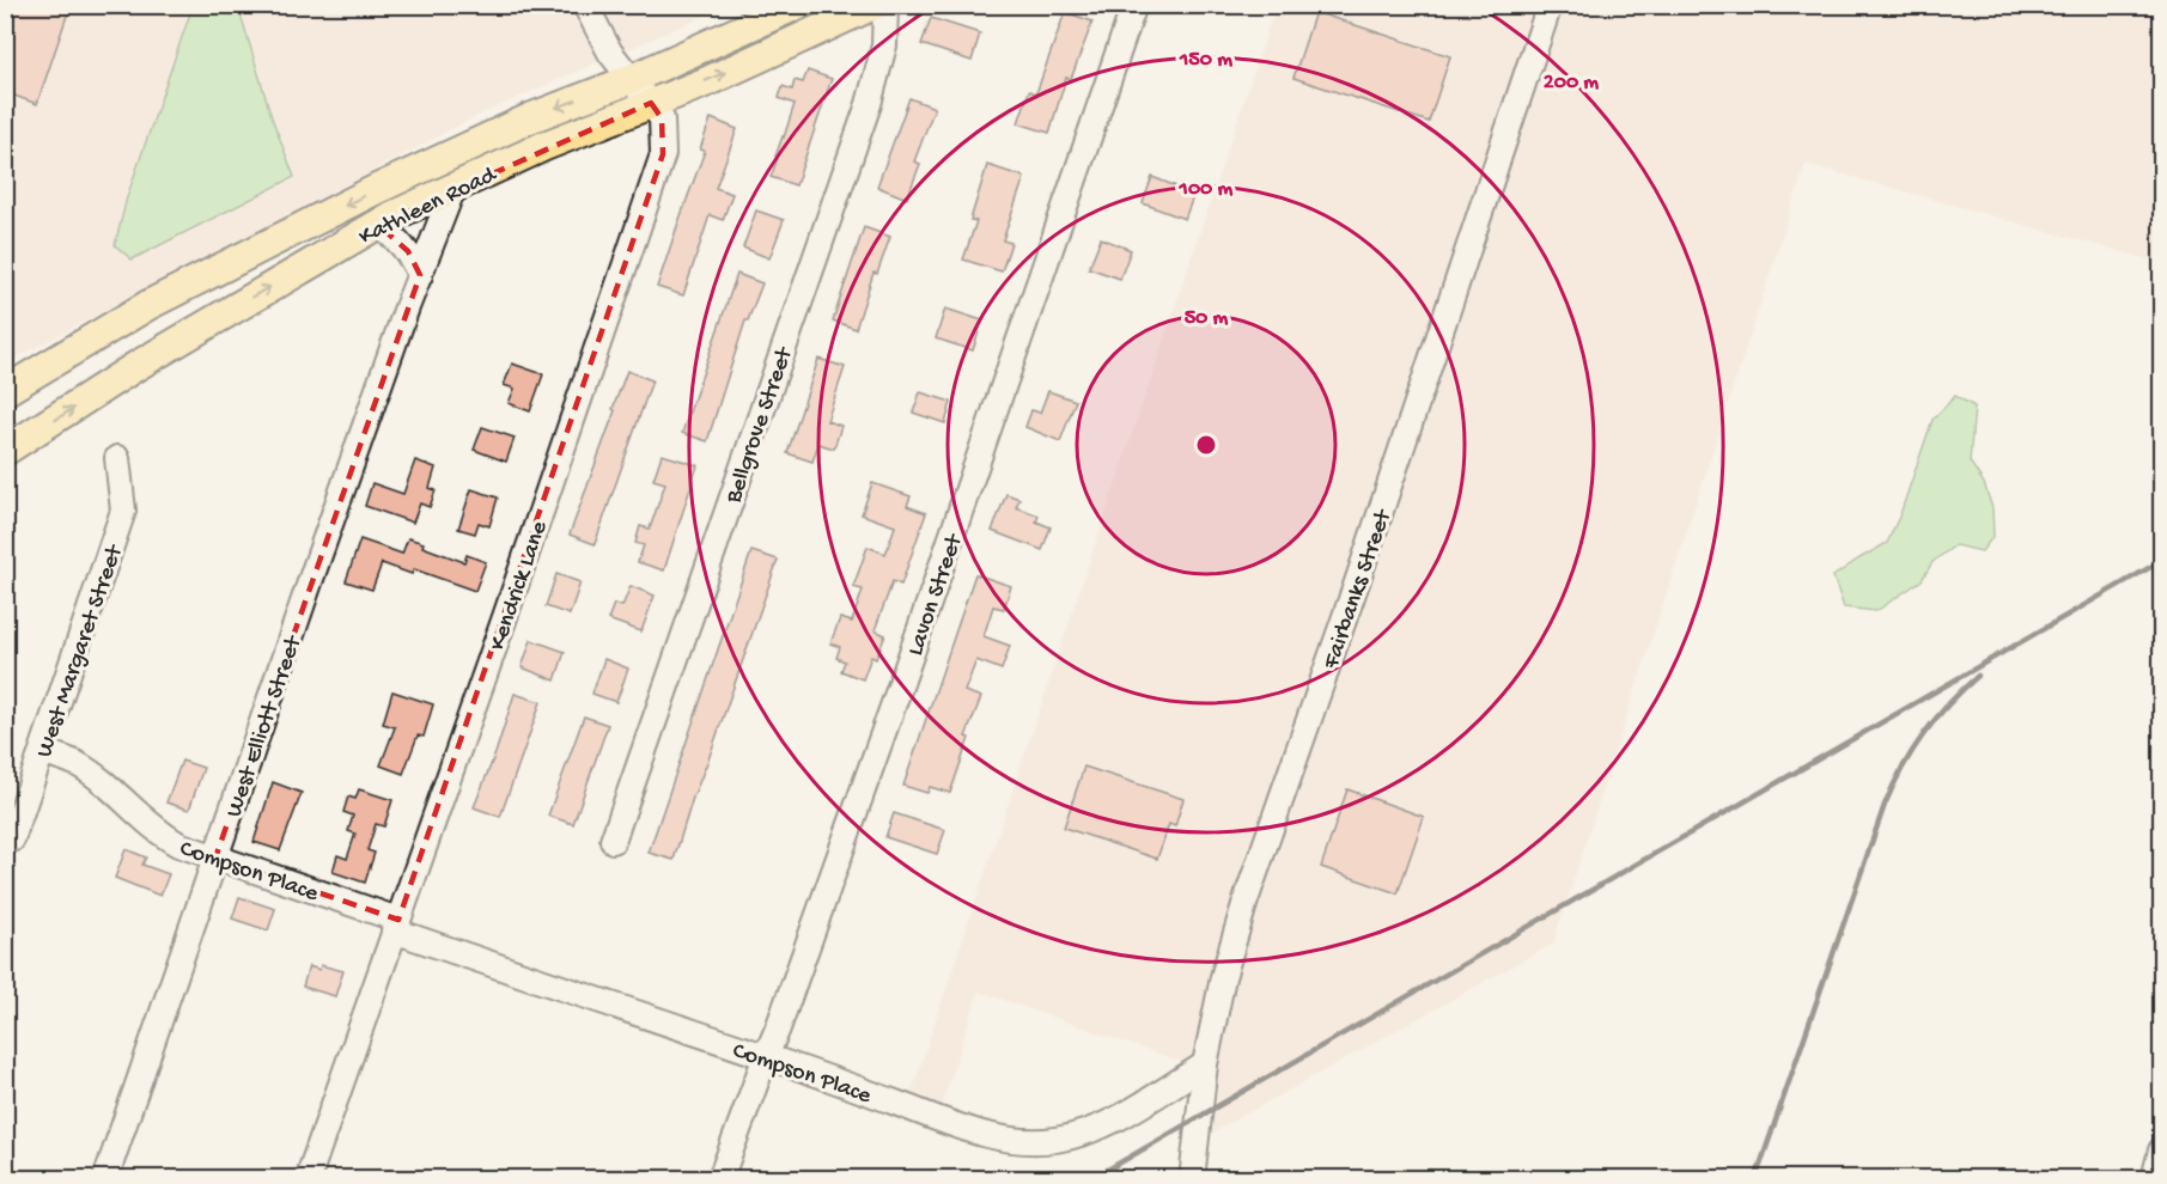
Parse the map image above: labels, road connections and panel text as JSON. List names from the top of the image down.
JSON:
{
  "streets": {
    "main road": ["Kathleen Road"],
    "street": [
      "Bellgrove Street",
      "Kendrick Lane",
      "Fairbanks Street",
      "Lavon Street",
      "West Margaret Street",
      "West Elliott Street",
      "Compson Place"
    ]
  },
  "crossings": [
    ["Kathleen Road", "Kendrick Lane"],
    ["Kathleen Road", "West Elliott Street"],
    ["Kendrick Lane", "Compson Place"],
    ["Fairbanks Street", "Compson Place"],
    ["Lavon Street", "Compson Place"],
    ["West Margaret Street", "Compson Place"],
    ["West Elliott Street", "Compson Place"]
  ],
  "rings": [
    "150 m",
    "200 m",
    "100 m",
    "50 m"
  ]
}
